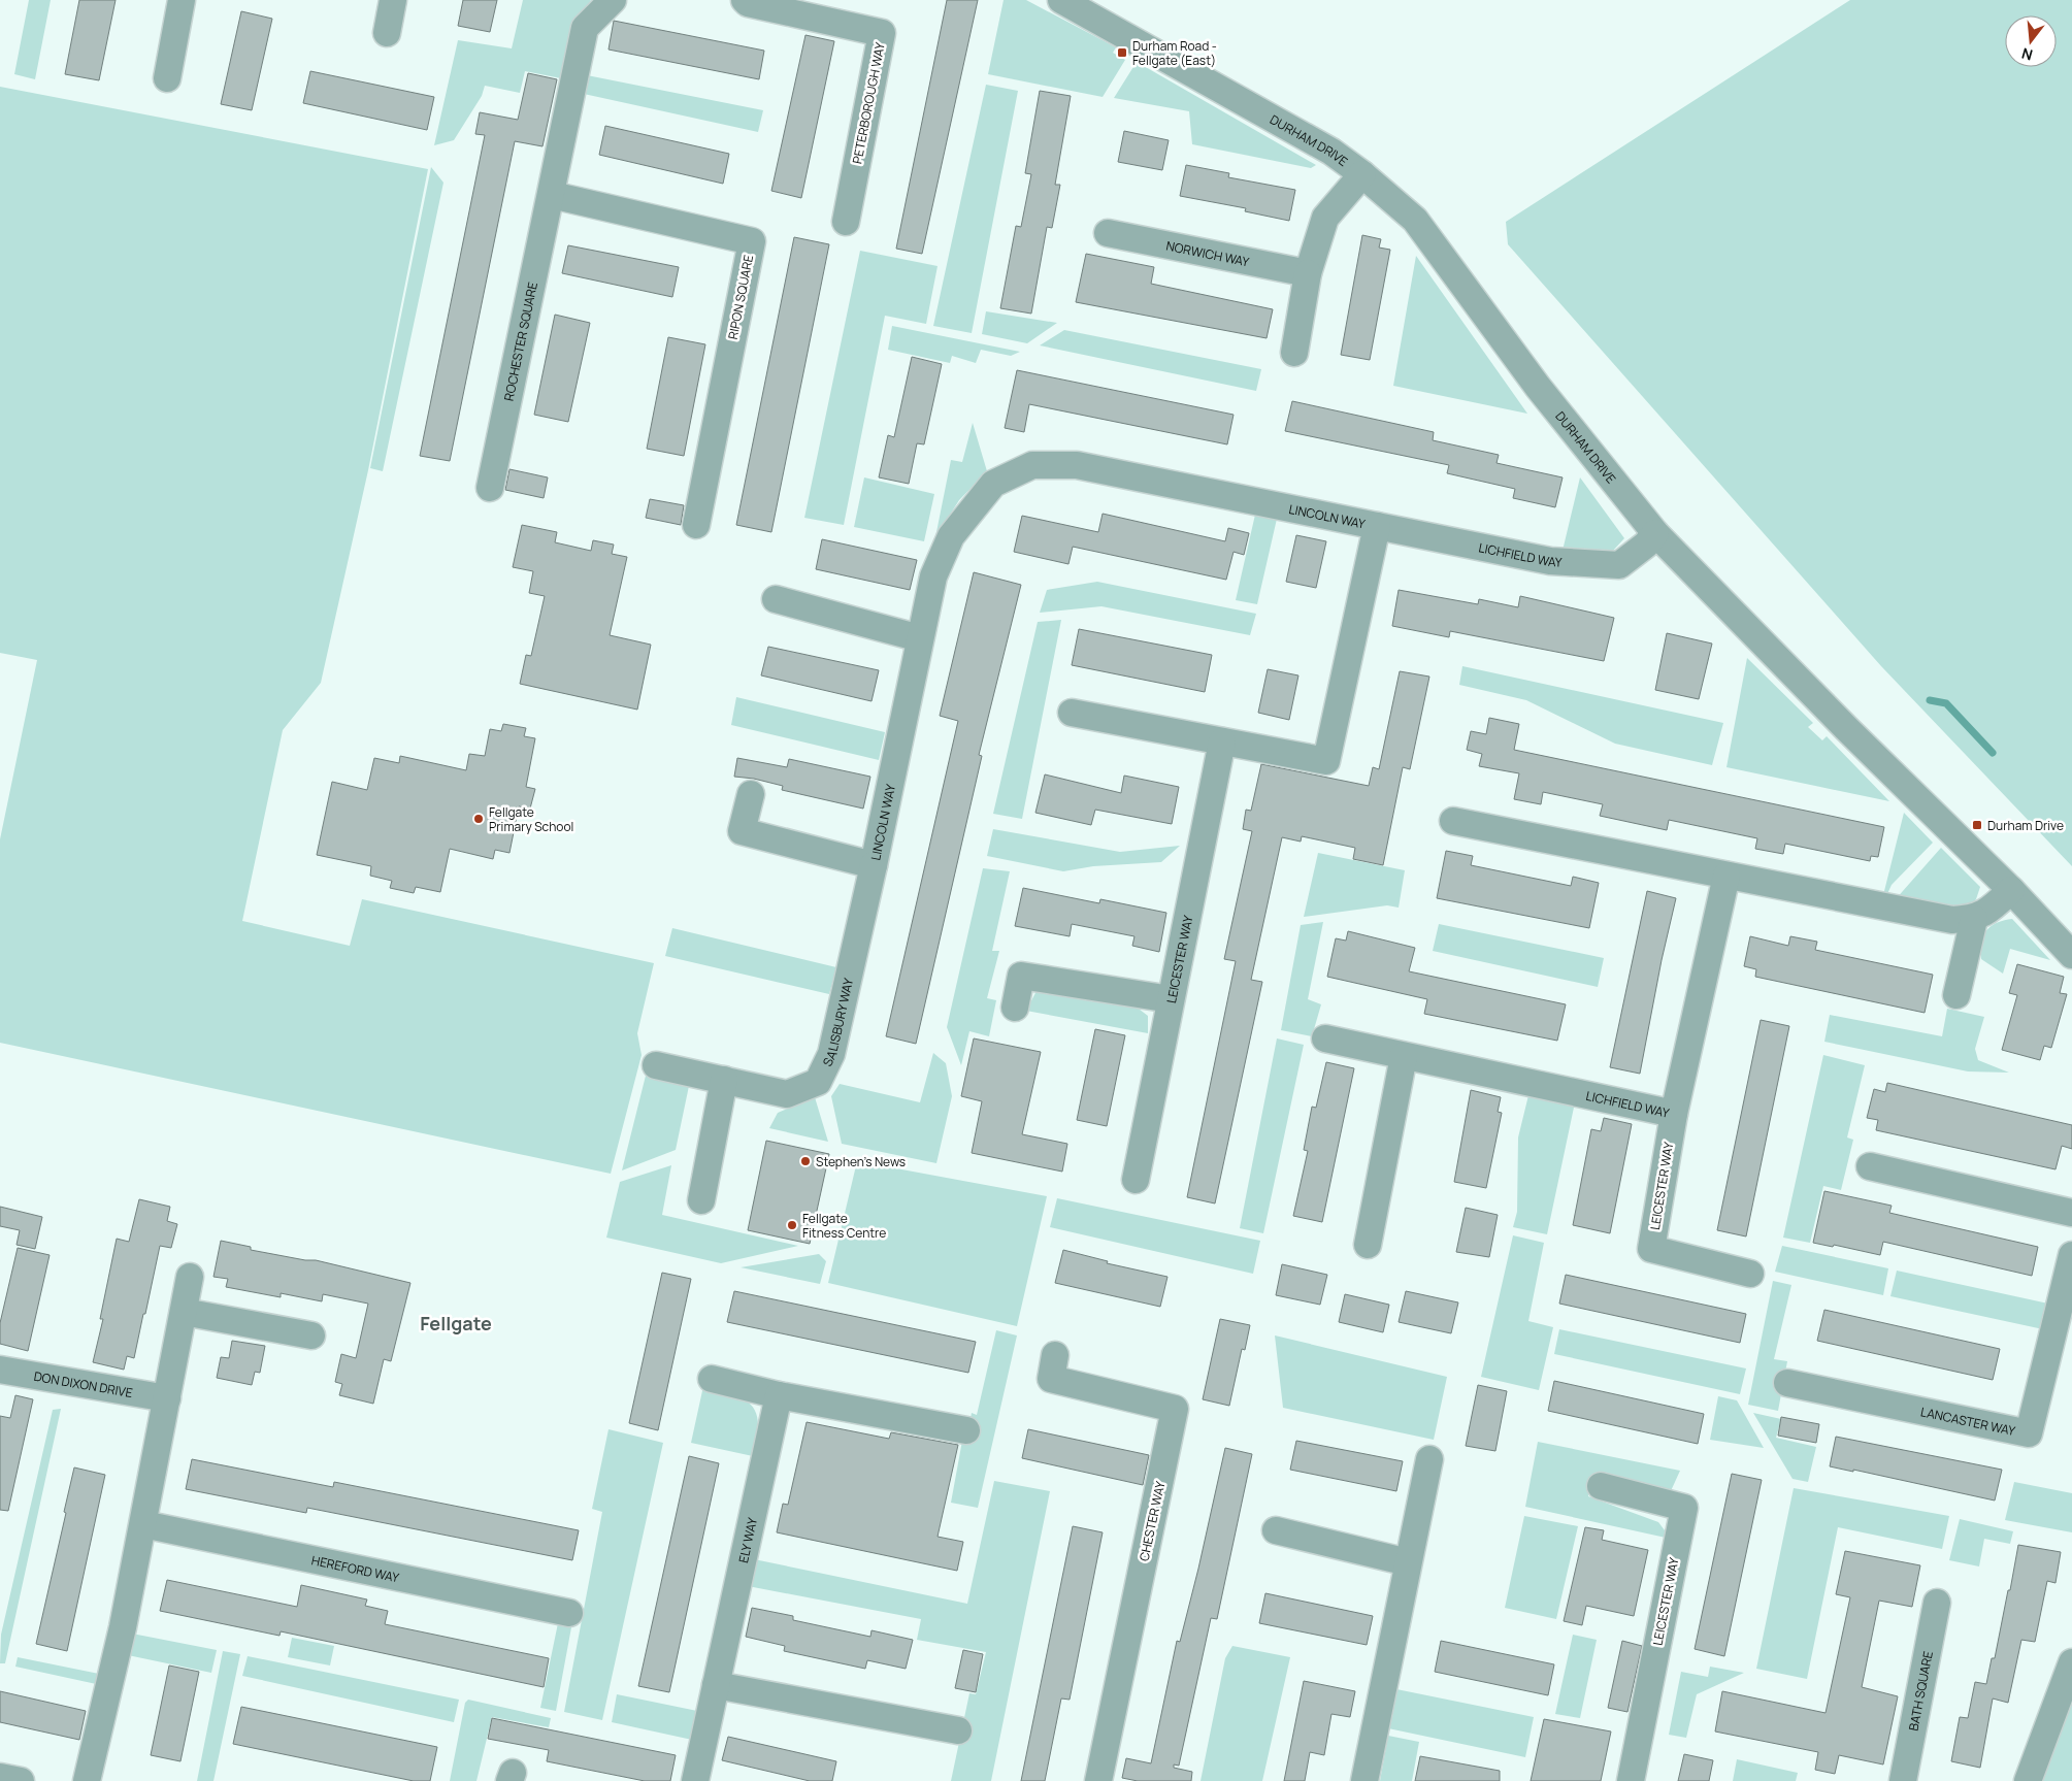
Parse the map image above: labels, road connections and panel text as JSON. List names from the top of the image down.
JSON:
{
  "streets": {
    "street": [
      "PETERBOROUGH WAY",
      "DURHAM DRIVE",
      "NORWICH WAY",
      "RIPON SQUARE",
      "ROCHESTER SQUARE",
      "LINCOLN WAY",
      "LICHFIELD WAY",
      "LEICESTER WAY",
      "SALISBURY WAY",
      "DON DIXON DRIVE",
      "LANCASTER WAY",
      "CHESTER WAY",
      "ELY WAY",
      "HEREFORD WAY",
      "BATH SQUARE"
    ]
  },
  "crossings": [
    ["DURHAM DRIVE", "LICHFIELD WAY"],
    ["RIPON SQUARE", "ROCHESTER SQUARE"],
    ["LINCOLN WAY", "LICHFIELD WAY"],
    ["LINCOLN WAY", "LEICESTER WAY"],
    ["LINCOLN WAY", "SALISBURY WAY"],
    ["LICHFIELD WAY", "LEICESTER WAY"]
  ],
  "districts": ["Fellgate"],
  "places": {
    "transit": ["Durham Road - Fellgate (East)", "Durham Drive"],
    "other": ["Fellgate Primary School", "Stephen's News", "Fellgate Fitness Centre"]
  },
  "north": "bottom"
}
